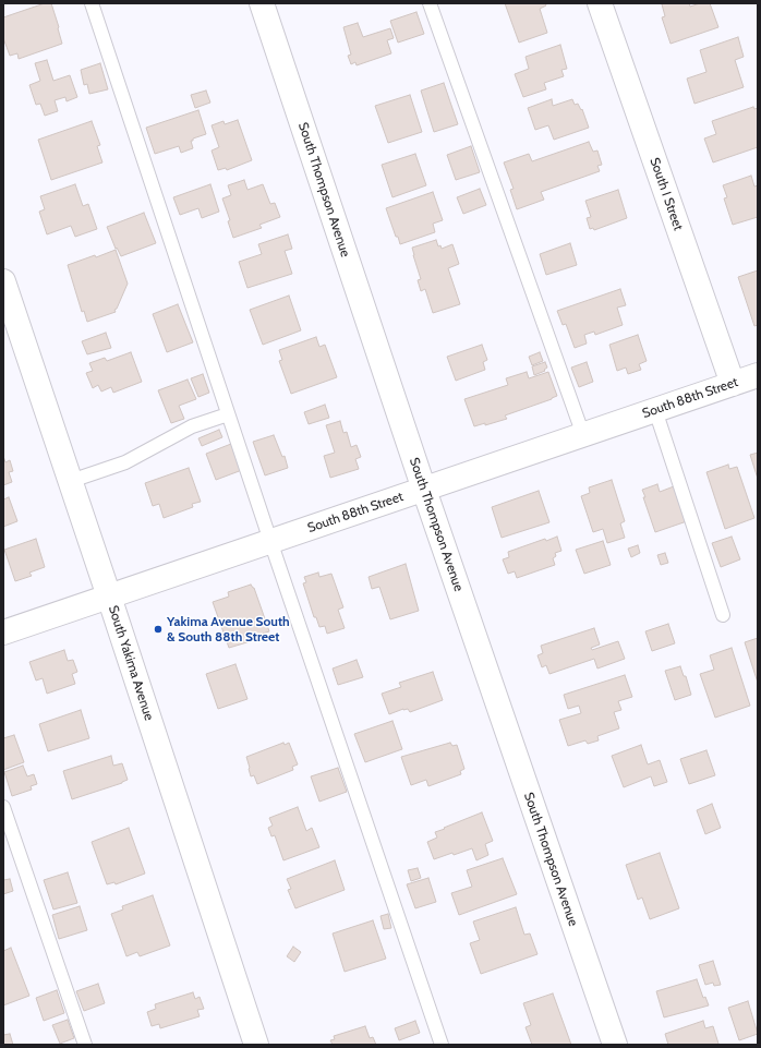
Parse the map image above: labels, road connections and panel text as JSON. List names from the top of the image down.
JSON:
{
  "streets": {
    "street": [
      "South Thompson Avenue",
      "South I Street",
      "South 88th Street",
      "South Yakima Avenue"
    ]
  },
  "crossings": [
    ["South Thompson Avenue", "South 88th Street"],
    ["South I Street", "South 88th Street"],
    ["South 88th Street", "South Yakima Avenue"]
  ],
  "places": ["Yakima Avenue South & South 88th Street"]
}
